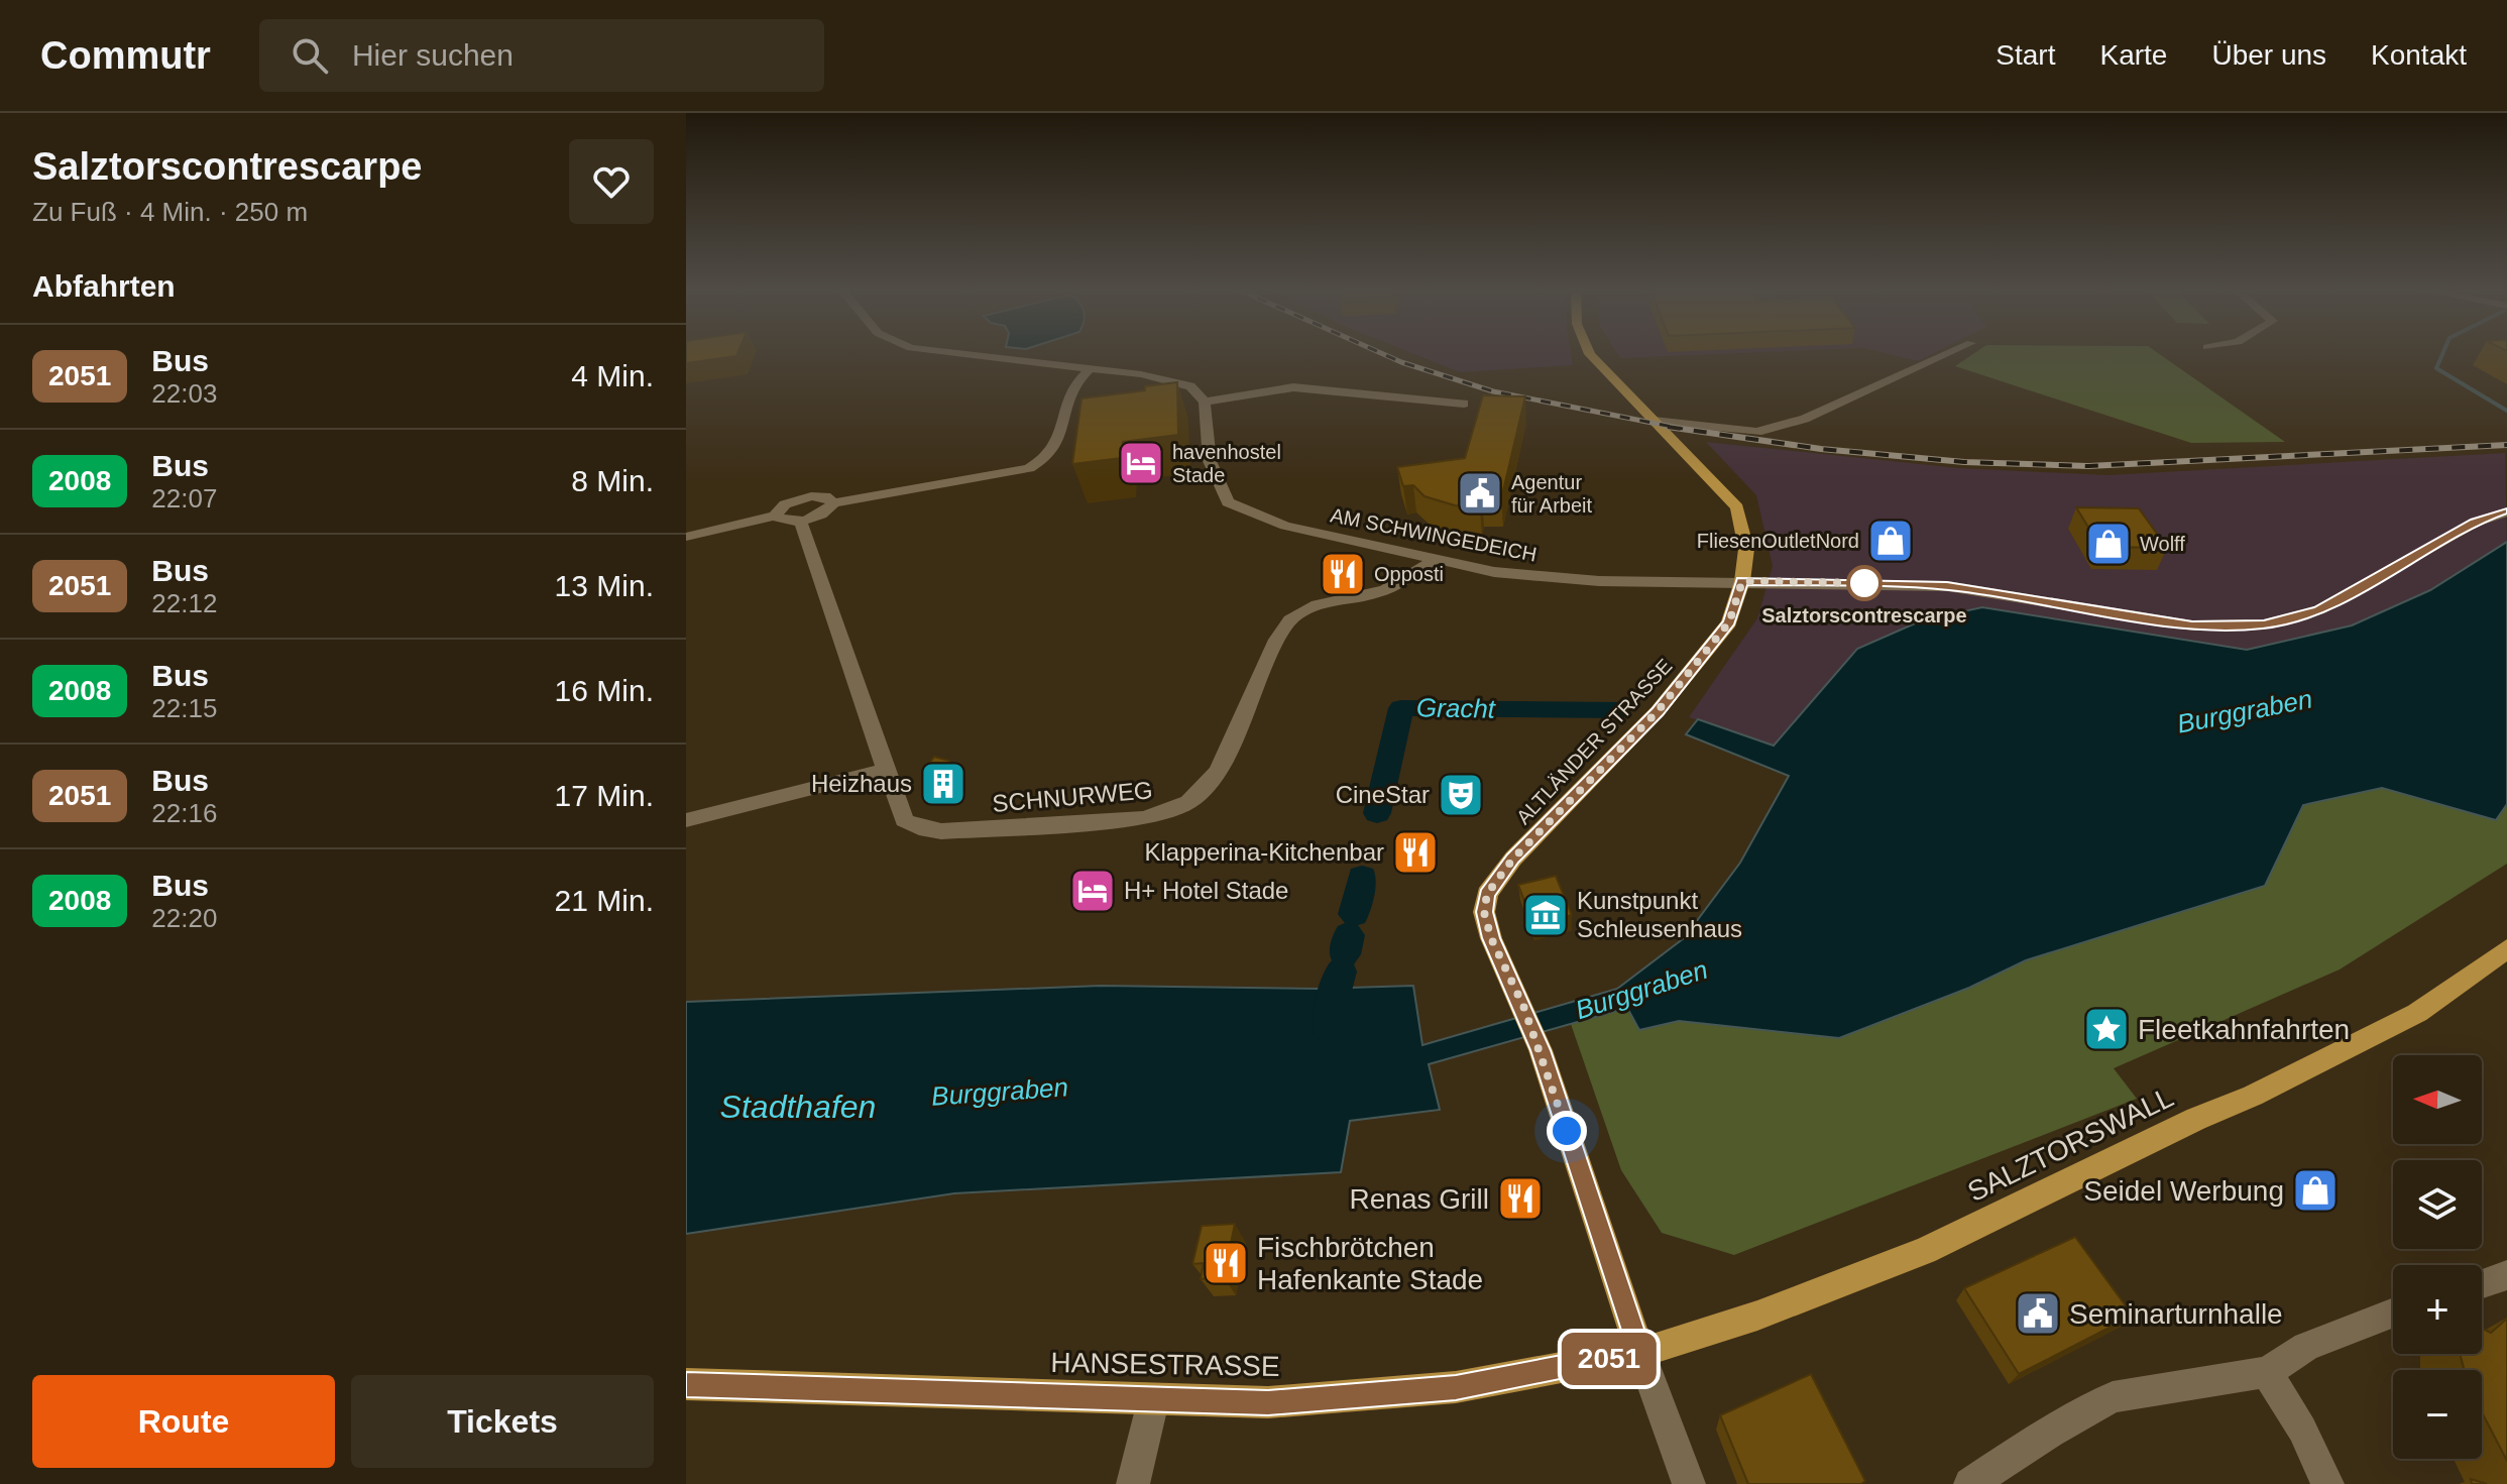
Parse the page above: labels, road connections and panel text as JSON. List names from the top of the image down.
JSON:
{
  "streets": {
    "main road": ["ALTLÄNDER STRASSE", "SALZTORSWALL", "HANSESTRASSE"],
    "street": ["AM SCHWINGEDEICH", "SCHNURWEG"]
  },
  "crossings": [
    ["AM SCHWINGEDEICH", "ALTLÄNDER STRASSE"],
    ["AM SCHWINGEDEICH", "SCHNURWEG"],
    ["ALTLÄNDER STRASSE", "SALZTORSWALL"],
    ["ALTLÄNDER STRASSE", "HANSESTRASSE"],
    ["SALZTORSWALL", "HANSESTRASSE"]
  ],
  "water": ["Gracht", "Burggraben", "Stadthafen"],
  "places": {
    "hotel": ["havenhostel Stade", "H+ Hotel Stade"],
    "public building": ["Agentur für Arbeit", "Seminarturnhalle"],
    "shop": ["FliesenOutletNord", "Wolff", "Seidel Werbung"],
    "restaurant": [
      "Opposti",
      "Klapperina-Kitchenbar",
      "Renas Grill",
      "Fischbrötchen Hafenkante Stade"
    ],
    "other": ["Salztorscontrescarpe"],
    "building": ["Heizhaus"],
    "theatre": ["CineStar"],
    "museum": ["Kunstpunkt Schleusenhaus"],
    "place": ["Fleetkahnfahrten"]
  },
  "lines": ["bus line 2051"],
  "north": "left",
  "page": {
    "header": "Commutr",
    "search": "Hier suchen",
    "nav": [
      "Start",
      "Karte",
      "Über uns",
      "Kontakt"
    ],
    "heading": [
      ["Salztorscontrescarpe", "Zu Fuß · 4 Min. · 250 m"],
      "Abfahrten"
    ],
    "on_map": "2051",
    "list": [
      {
        "mark": "2051",
        "name": "Bus",
        "note": "22:03",
        "value": "4 Min."
      },
      {
        "mark": "2008",
        "name": "Bus",
        "note": "22:07",
        "value": "8 Min."
      },
      {
        "mark": "2051",
        "name": "Bus",
        "note": "22:12",
        "value": "13 Min."
      },
      {
        "mark": "2008",
        "name": "Bus",
        "note": "22:15",
        "value": "16 Min."
      },
      {
        "mark": "2051",
        "name": "Bus",
        "note": "22:16",
        "value": "17 Min."
      },
      {
        "mark": "2008",
        "name": "Bus",
        "note": "22:20",
        "value": "21 Min."
      }
    ],
    "map_buttons": ["+", "−"],
    "buttons": ["Route", "Tickets"]
  }
}
